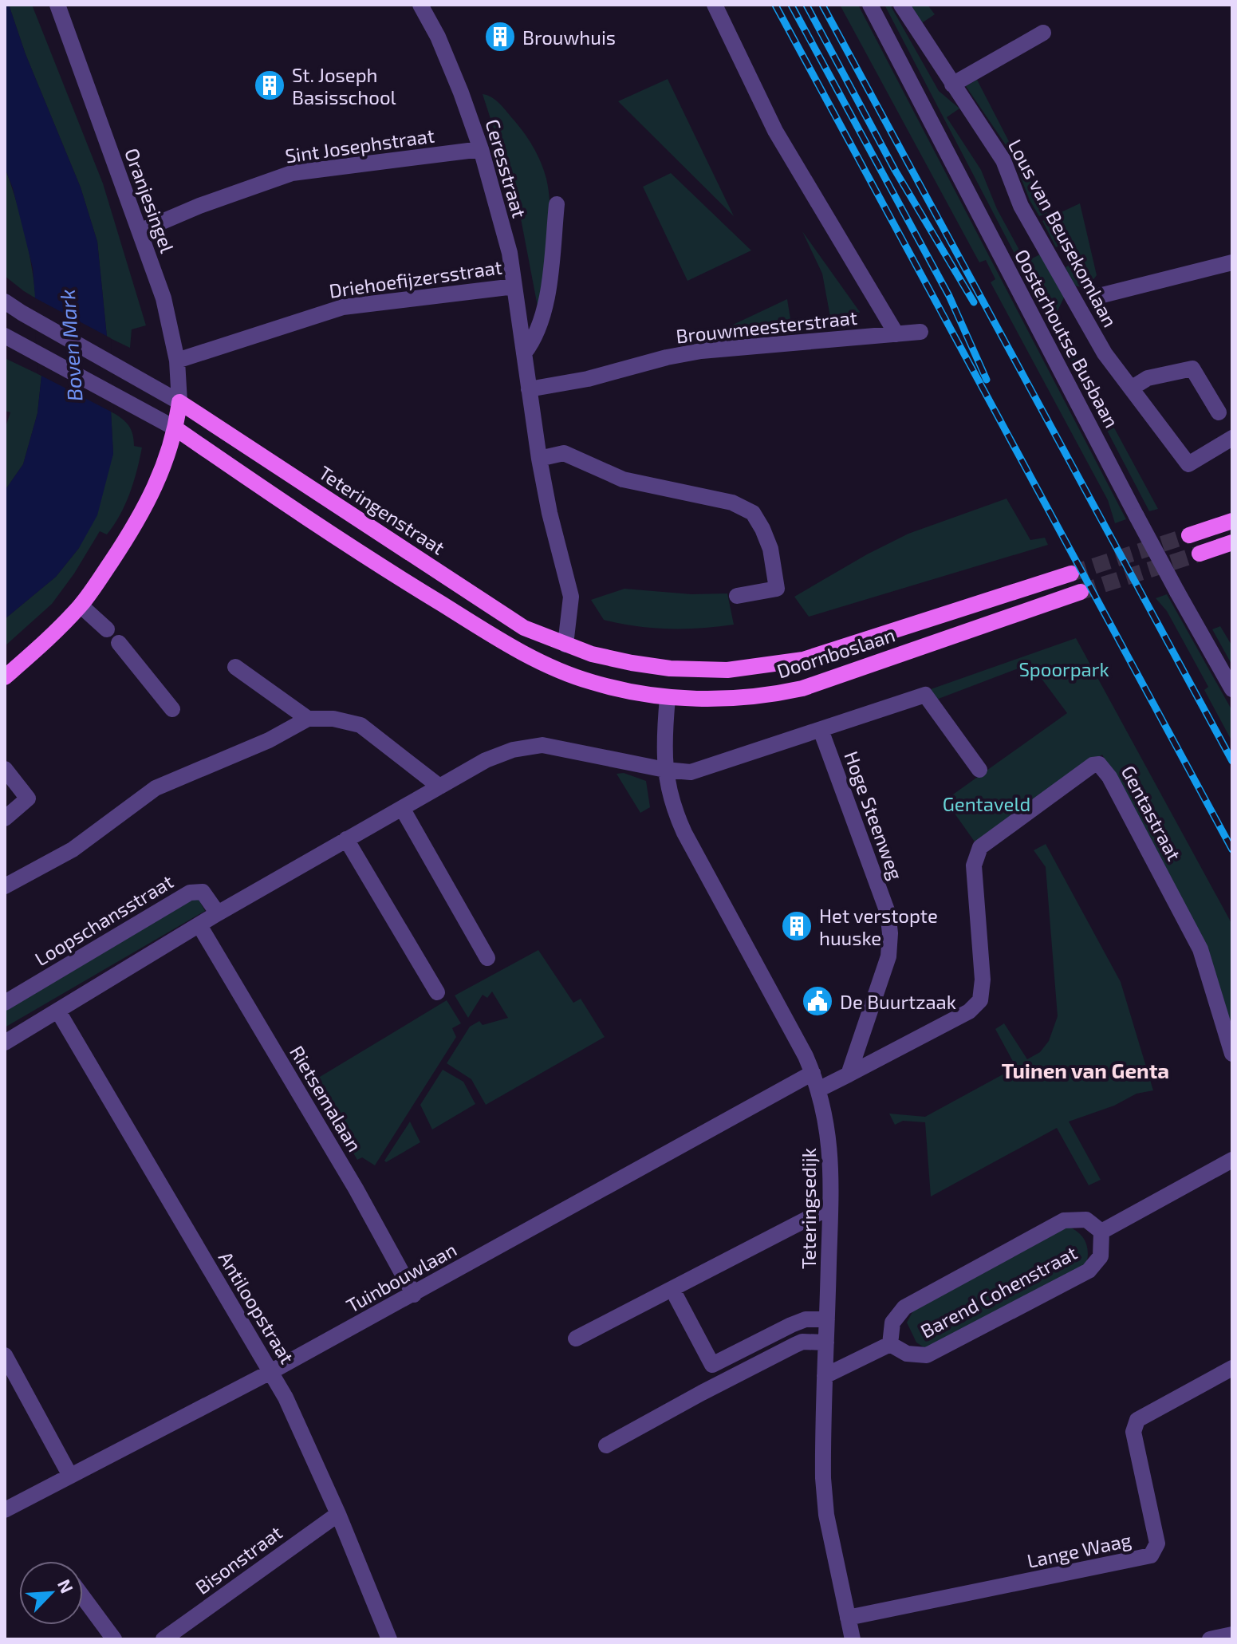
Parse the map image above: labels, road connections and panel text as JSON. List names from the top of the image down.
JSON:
{
  "streets": {
    "main road": ["Teteringenstraat", "Doornboslaan"],
    "street": [
      "Sint Josephstraat",
      "Ceresstraat",
      "Oranjesingel",
      "Lous van Beusekomlaan",
      "Driehoefijzersstraat",
      "Brouwmeesterstraat",
      "Oosterhoutse Busbaan",
      "Gentastraat",
      "Hoge Steenweg",
      "Loopschansstraat",
      "Rietsemalaan",
      "Teteringsedijk",
      "Tuinbouwlaan",
      "Barend Cohenstraat",
      "Antiloopstraat",
      "Lange Waag",
      "Bisonstraat"
    ]
  },
  "crossings": [
    ["Sint Josephstraat", "Ceresstraat"],
    ["Sint Josephstraat", "Oranjesingel"],
    ["Ceresstraat", "Driehoefijzersstraat"],
    ["Ceresstraat", "Brouwmeesterstraat"],
    ["Ceresstraat", "Teteringenstraat"],
    ["Ceresstraat", "Doornboslaan"],
    ["Oranjesingel", "Driehoefijzersstraat"],
    ["Oranjesingel", "Teteringenstraat"],
    ["Teteringenstraat", "Doornboslaan"],
    ["Doornboslaan", "Teteringsedijk"],
    ["Gentastraat", "Hoge Steenweg"],
    ["Rietsemalaan", "Tuinbouwlaan"],
    ["Teteringsedijk", "Tuinbouwlaan"],
    ["Teteringsedijk", "Lange Waag"],
    ["Tuinbouwlaan", "Antiloopstraat"],
    ["Antiloopstraat", "Bisonstraat"]
  ],
  "districts": ["Tuinen van Genta"],
  "water": ["Boven Mark"],
  "parks": ["Spoorpark", "Gentaveld"],
  "places": {
    "building": ["Brouwhuis", "St. Joseph Basisschool", "Het verstopte huuske"],
    "public building": ["De Buurtzaak"]
  },
  "north": "top right"
}
